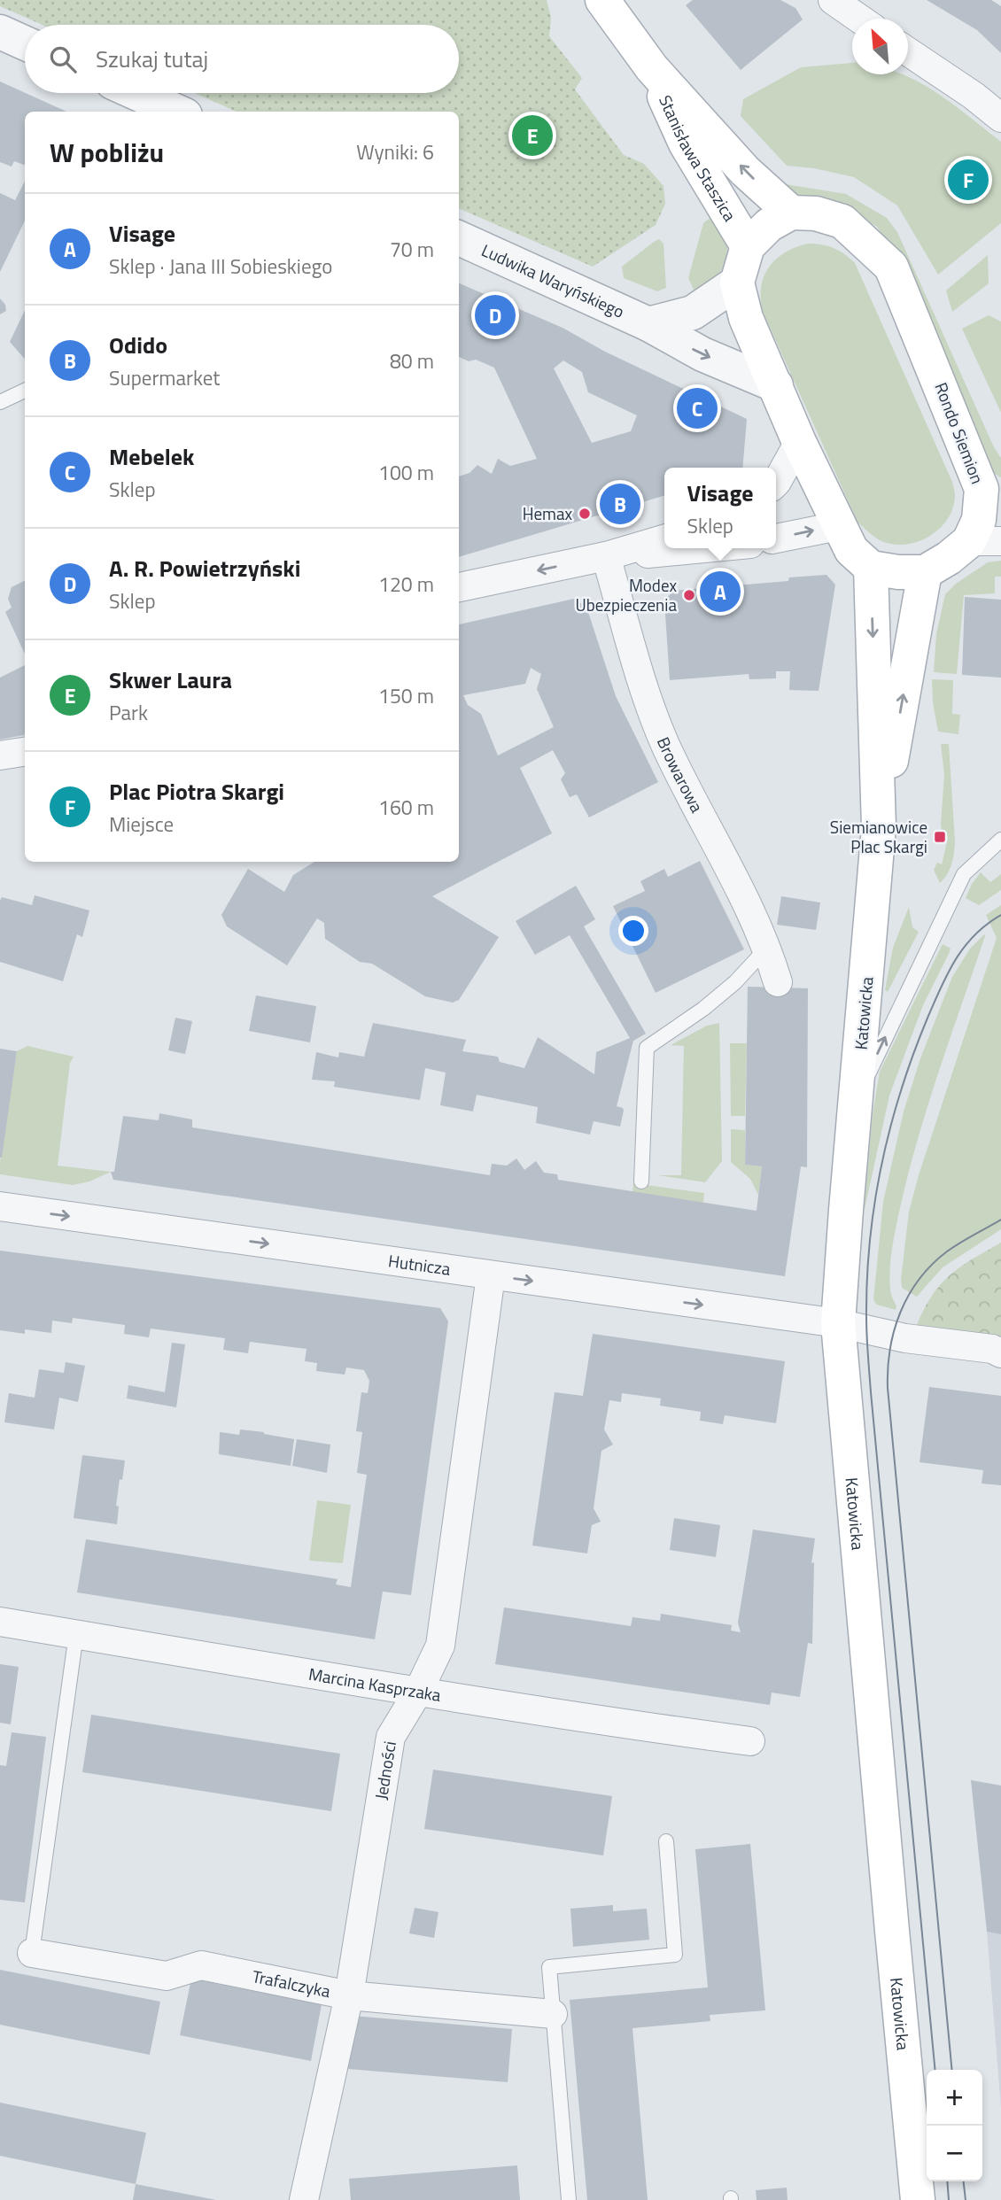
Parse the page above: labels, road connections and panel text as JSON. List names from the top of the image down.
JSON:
{
  "streets": {
    "main road": ["Stanisława Staszica", "Rondo Siemion", "Katowicka"],
    "street": [
      "Ludwika Waryńskiego",
      "Browarowa",
      "Hutnicza",
      "Marcina Kasprzaka",
      "Jedności",
      "Trafalczyka"
    ]
  },
  "crossings": [
    ["Stanisława Staszica", "Rondo Siemion"],
    ["Rondo Siemion", "Katowicka"],
    ["Katowicka", "Hutnicza"],
    ["Hutnicza", "Jedności"],
    ["Marcina Kasprzaka", "Jedności"],
    ["Jedności", "Trafalczyka"]
  ],
  "one_way": ["Ludwika Waryńskiego", "Hutnicza"],
  "places": {
    "other": ["Hemax", "Modex Ubezpieczenia"],
    "transit": ["Siemianowice Plac Skargi"]
  },
  "north": "top left",
  "page": {
    "search": "Szukaj tutaj",
    "pins": [
      "E",
      "F",
      "D",
      "C",
      "B",
      "A"
    ],
    "heading": ["W pobliżu", "Wyniki: 6"],
    "list": [
      {
        "mark": "A",
        "name": "Visage",
        "note": "Sklep · Jana III Sobieskiego",
        "value": "70 m"
      },
      {
        "mark": "B",
        "name": "Odido",
        "note": "Supermarket",
        "value": "80 m"
      },
      {
        "mark": "C",
        "name": "Mebelek",
        "note": "Sklep",
        "value": "100 m"
      },
      {
        "mark": "D",
        "name": "A. R. Powietrzyński",
        "note": "Sklep",
        "value": "120 m"
      },
      {
        "mark": "E",
        "name": "Skwer Laura",
        "note": "Park",
        "value": "150 m"
      },
      {
        "mark": "F",
        "name": "Plac Piotra Skargi",
        "note": "Miejsce",
        "value": "160 m"
      }
    ],
    "popup": ["Visage", "Sklep"],
    "map_buttons": ["+", "−"]
  }
}
